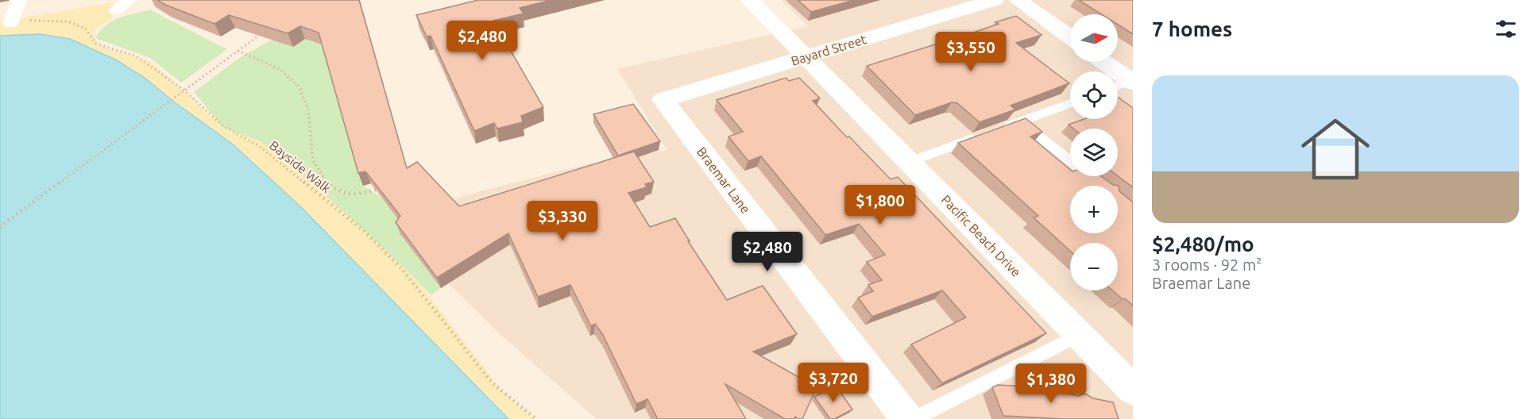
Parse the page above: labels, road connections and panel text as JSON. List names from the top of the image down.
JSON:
{
  "streets": {
    "street": ["Bayard Street", "Braemar Lane", "Pacific Beach Drive"],
    "path": ["Bayside Walk"]
  },
  "crossings": [
    ["Bayard Street", "Braemar Lane"],
    ["Bayard Street", "Pacific Beach Drive"]
  ],
  "north": "right",
  "page": {
    "heading": "7 homes",
    "map_buttons": ["+", "−"],
    "price": [
      "$2,480",
      "$3,550",
      "$1,800",
      "$3,330",
      "$2,480",
      "$3,720",
      "$1,380"
    ],
    "list": [
      {
        "name": "$2,480/mo",
        "note": "3 rooms · 92 m² · Braemar Lane"
      }
    ]
  }
}
